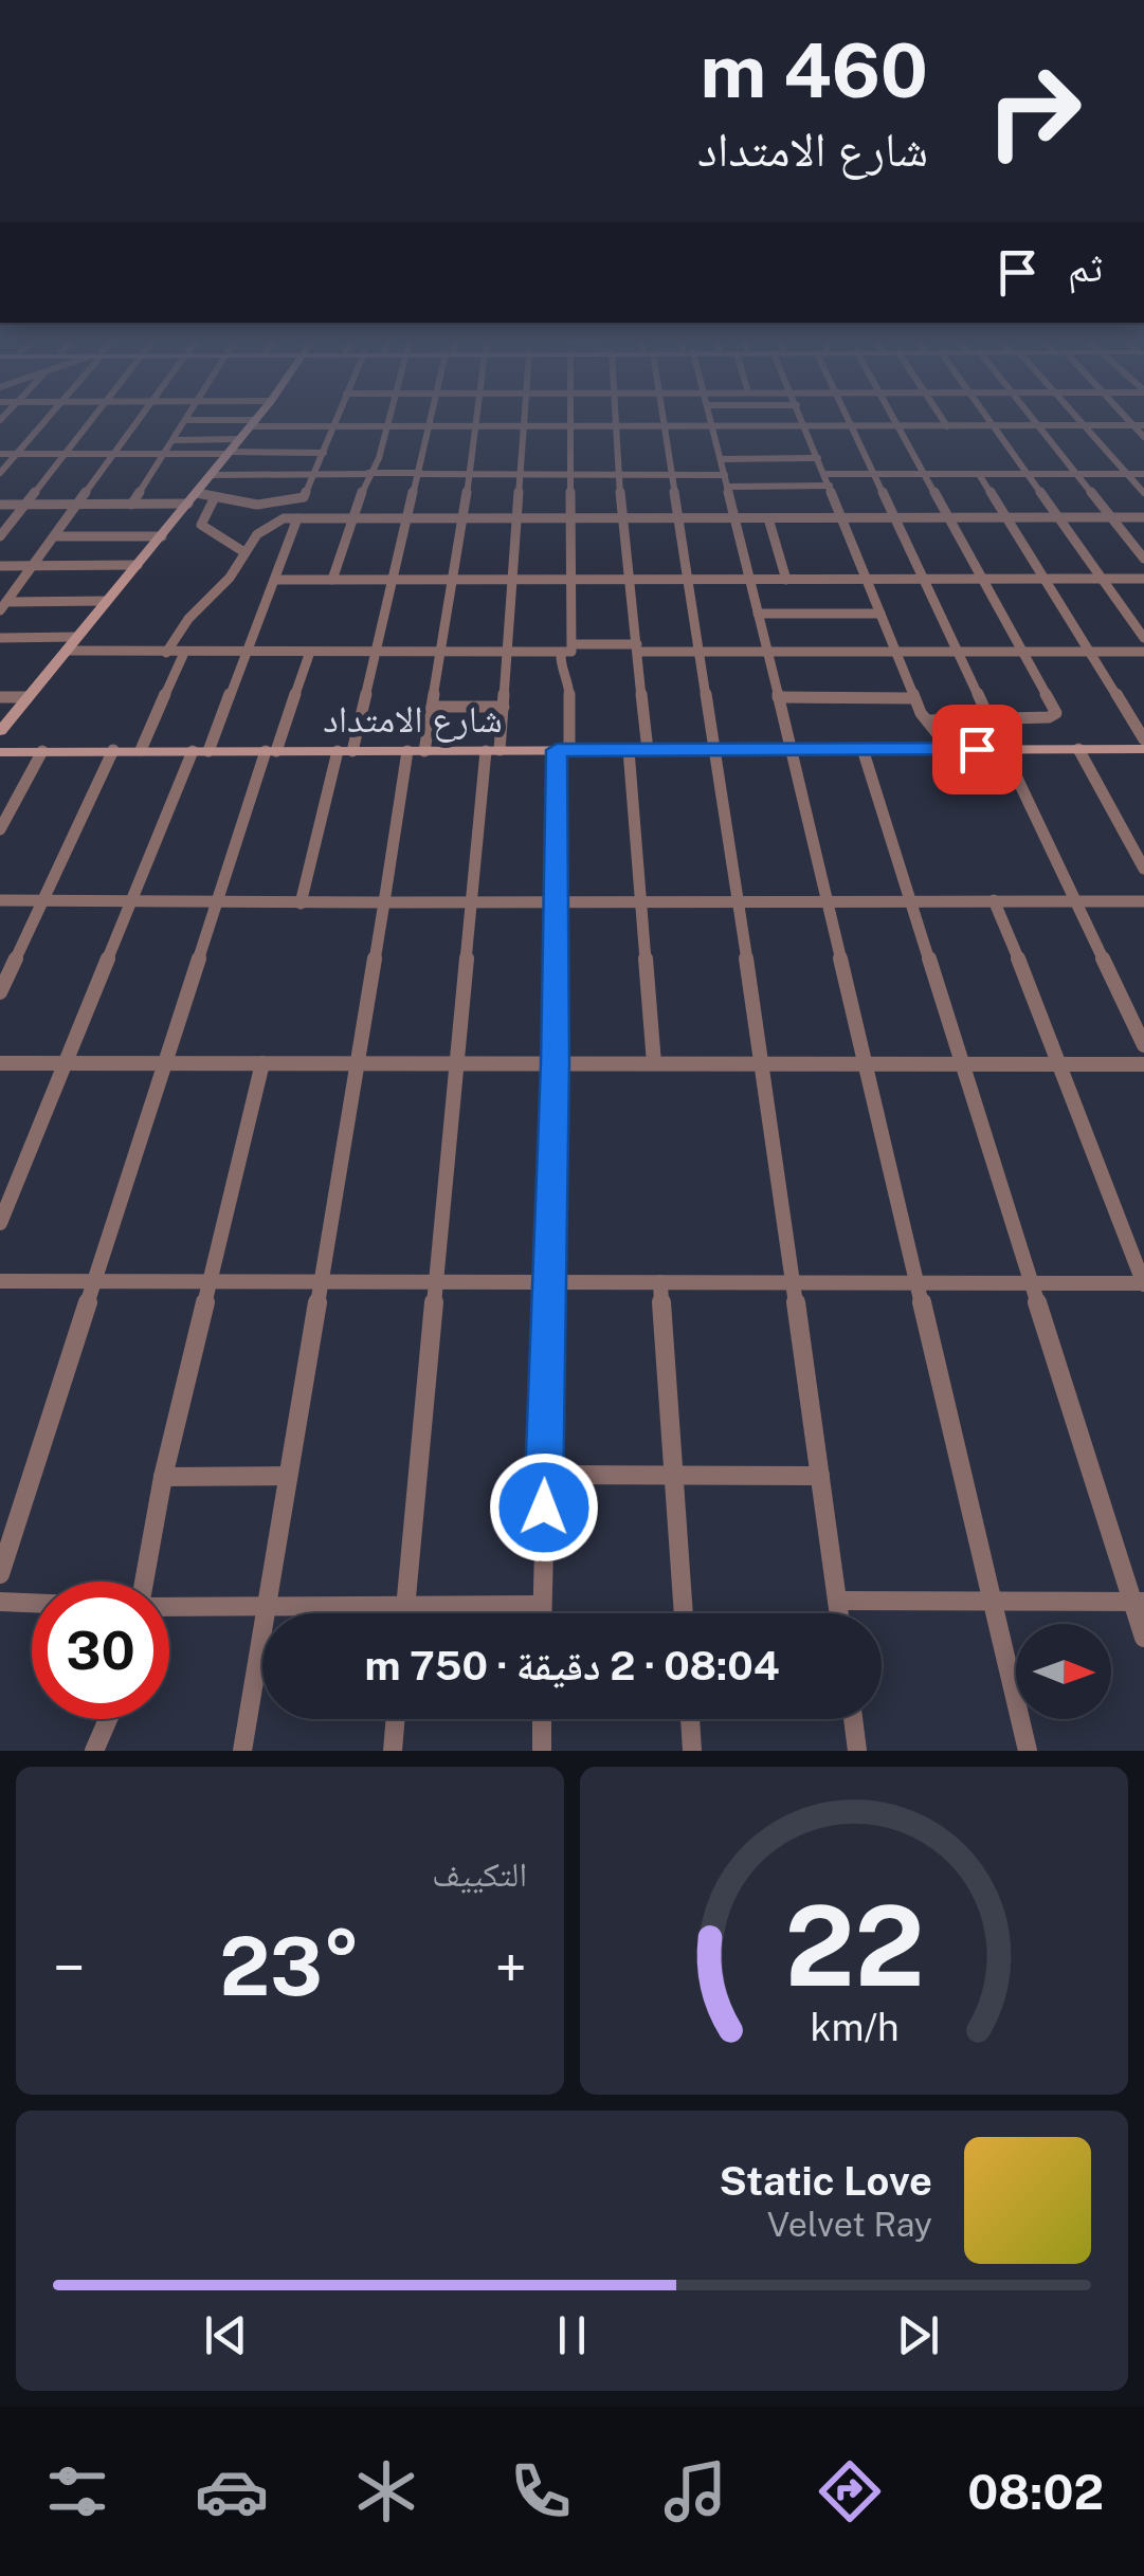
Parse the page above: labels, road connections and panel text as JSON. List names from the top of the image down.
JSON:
{
  "streets": {
    "main road": ["شارع الامتداد"]
  },
  "north": "right",
  "page": {
    "turn": ["460 m", "شارع الامتداد"],
    "then": "ثم",
    "limit": "30",
    "trip": "08:04 · 2 دقيقة · 750 m",
    "tile": "التكييف",
    "heat": ["−", "23°", "+"],
    "song": ["Static Love", "Velvet Ray"],
    "tabs": "08:02",
    "gauge": ["22", "km/h"]
  }
}
